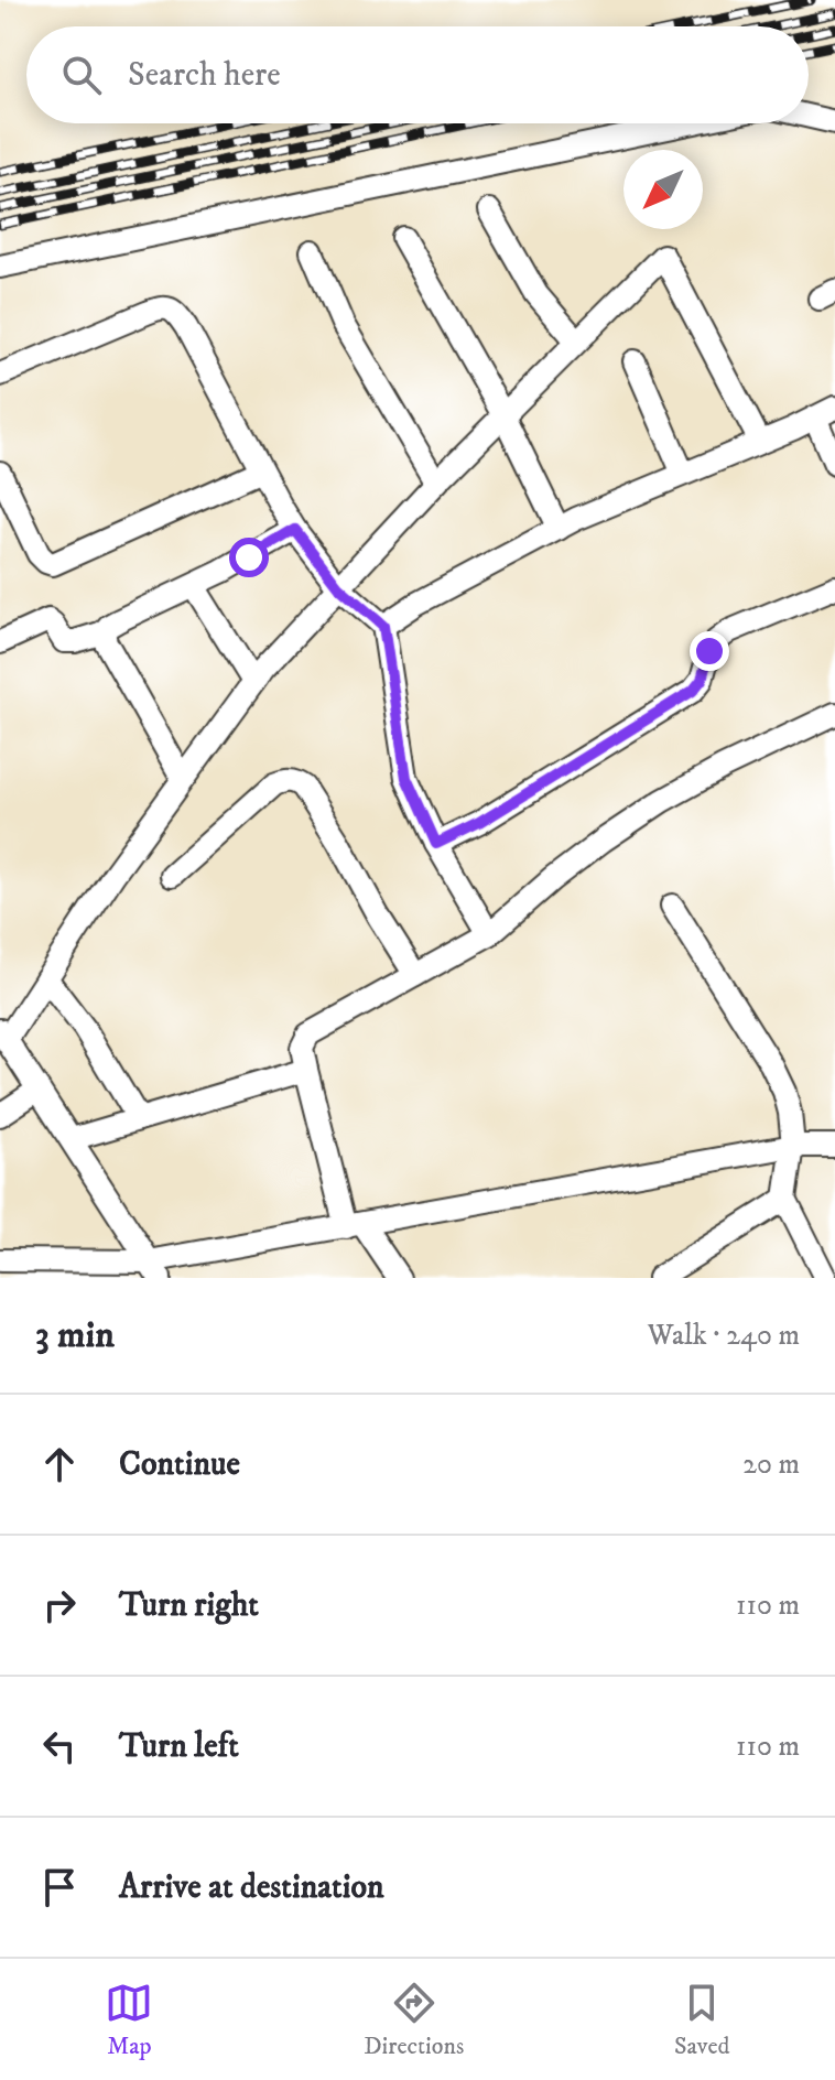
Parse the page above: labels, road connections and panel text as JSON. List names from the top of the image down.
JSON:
{
  "north": "bottom left",
  "page": {
    "search": "Search here",
    "heading": ["3 min", "Walk · 240 m"],
    "list": [
      ["Continue", "20 m"],
      ["Turn right", "110 m"],
      ["Turn left", "110 m"],
      "Arrive at destination"
    ],
    "nav": ["Map", "Directions", "Saved"]
  }
}
